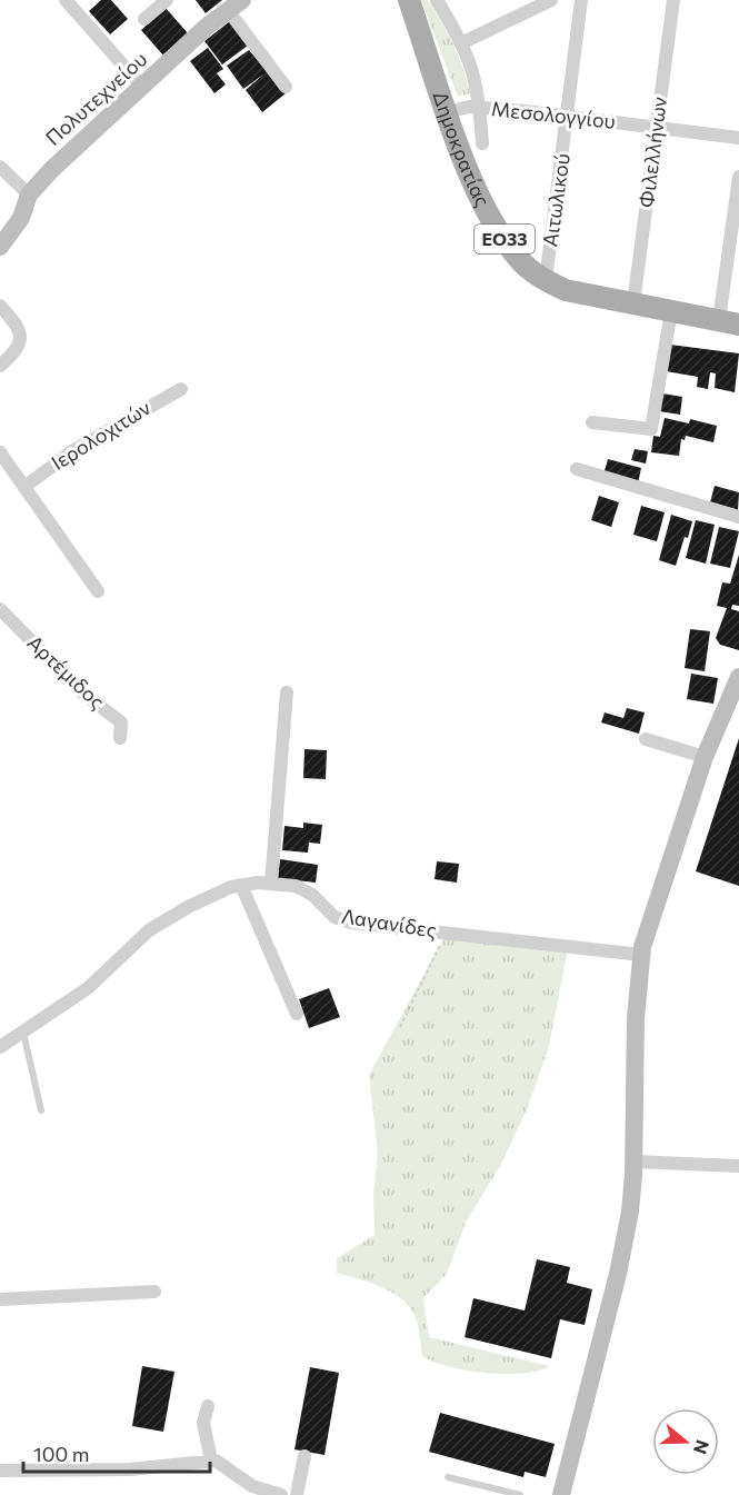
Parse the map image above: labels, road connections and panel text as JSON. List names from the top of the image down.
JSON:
{
  "streets": {
    "main road": ["Δημοκρατίας", "ΕΟ33"],
    "street": [
      "Πολυτεχνείου",
      "Μεσολογγίου",
      "Φιλελλήνων",
      "Αιτωλικού",
      "Ιερολοχιτών",
      "Αρτέμιδος",
      "Λαγανίδες"
    ]
  },
  "crossings": [
    ["Μεσολογγίου", "Δημοκρατίας"],
    ["Μεσολογγίου", "Φιλελλήνων"],
    ["Μεσολογγίου", "Αιτωλικού"],
    ["Δημοκρατίας", "Φιλελλήνων"],
    ["Δημοκρατίας", "Αιτωλικού"]
  ],
  "scale_bar": "100 m",
  "north": "right"
}
